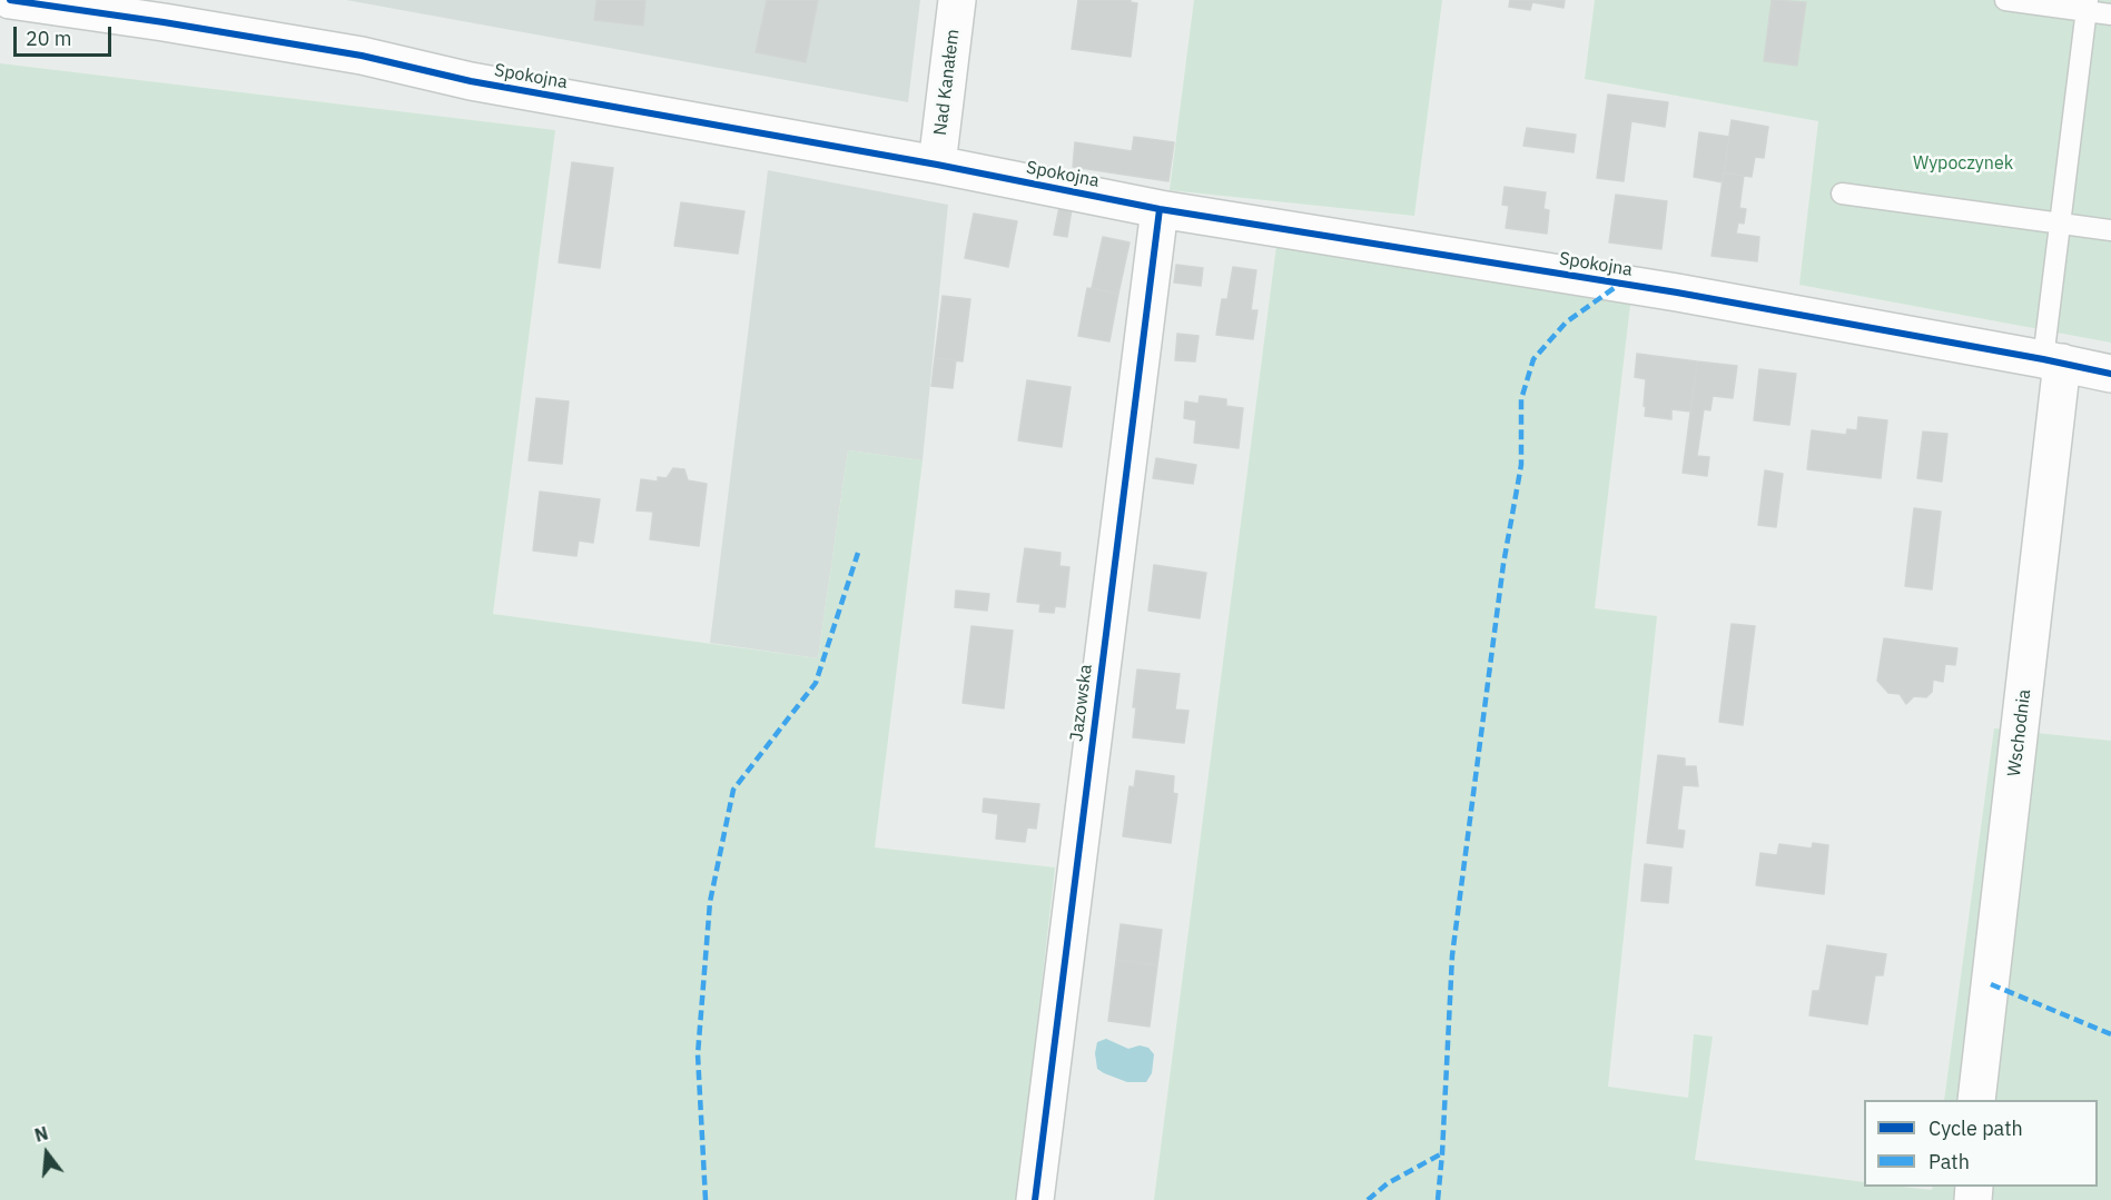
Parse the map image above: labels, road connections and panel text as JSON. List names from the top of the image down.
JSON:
{
  "streets": {
    "street": [
      "Spokojna",
      "Nad Kanałem",
      "Jazowska",
      "Wschodnia"
    ]
  },
  "crossings": [
    ["Spokojna", "Nad Kanałem"],
    ["Spokojna", "Jazowska"],
    ["Spokojna", "Wschodnia"]
  ],
  "parks": ["Wypoczynek"],
  "legend": ["Cycle path", "Path"],
  "scale_bar": "20 m",
  "north": "top"
}
